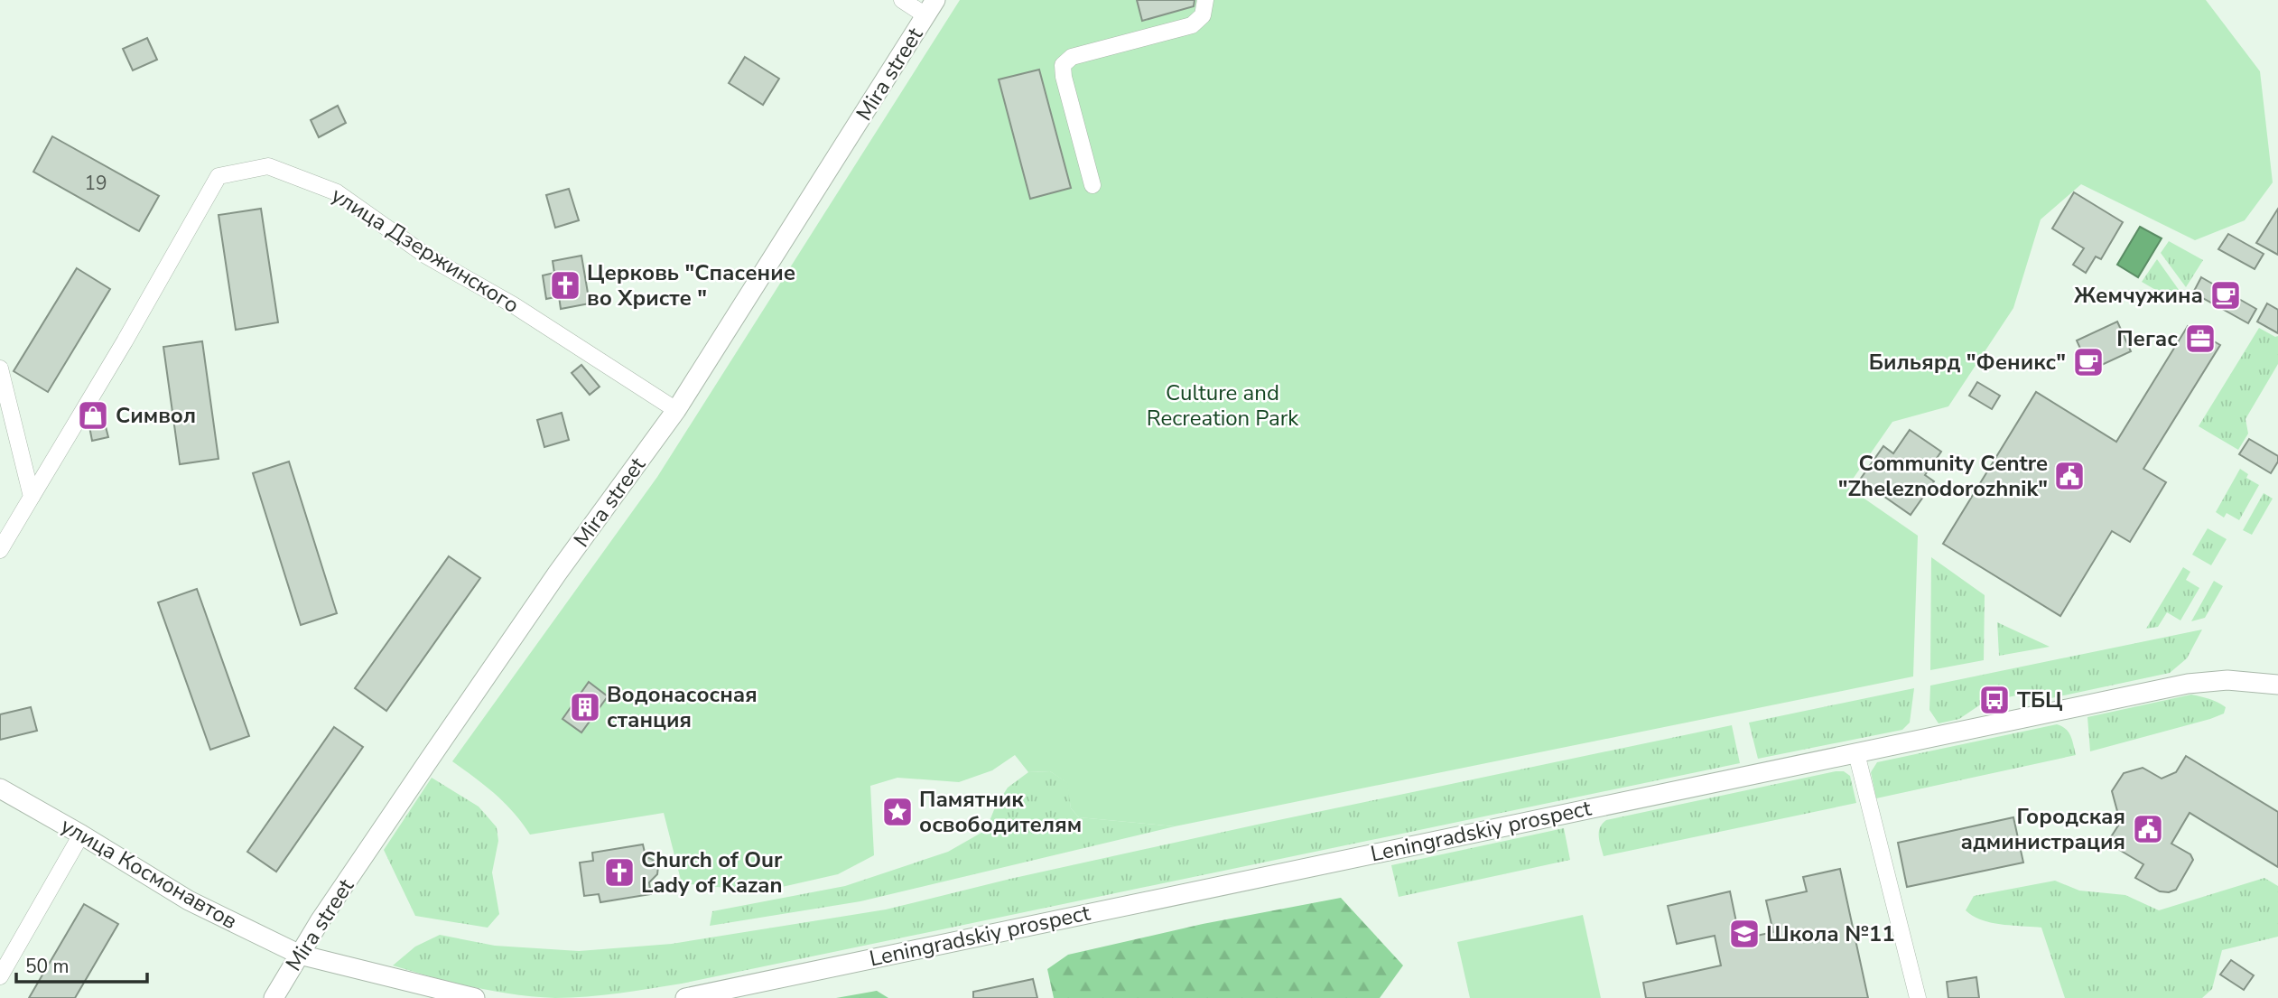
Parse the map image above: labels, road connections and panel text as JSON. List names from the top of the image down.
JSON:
{
  "streets": {
    "street": [
      "Mira street",
      "улица Дзержинского",
      "Leningradskiy prospect",
      "улица Космонавтов"
    ]
  },
  "crossings": [
    ["Mira street", "улица Дзержинского"],
    ["Mira street", "улица Космонавтов"]
  ],
  "parks": ["Culture and Recreation Park"],
  "places": {
    "church": ["Церковь \"Спасение во Христе \"", "Church of Our Lady of Kazan"],
    "cafe": ["Жемчужина", "Бильярд \"Феникс\""],
    "office": ["Пегас"],
    "shop": ["Символ"],
    "public building": ["Сommunity Сentre \"Zheleznodorozhnik\"", "Городская администрация"],
    "bus stop": ["ТБЦ"],
    "building": ["Водонасосная станция"],
    "place": ["Памятник освободителям"],
    "school or university": ["Школа №11"]
  },
  "house_numbers": ["19"],
  "scale_bar": "50 m"
}
